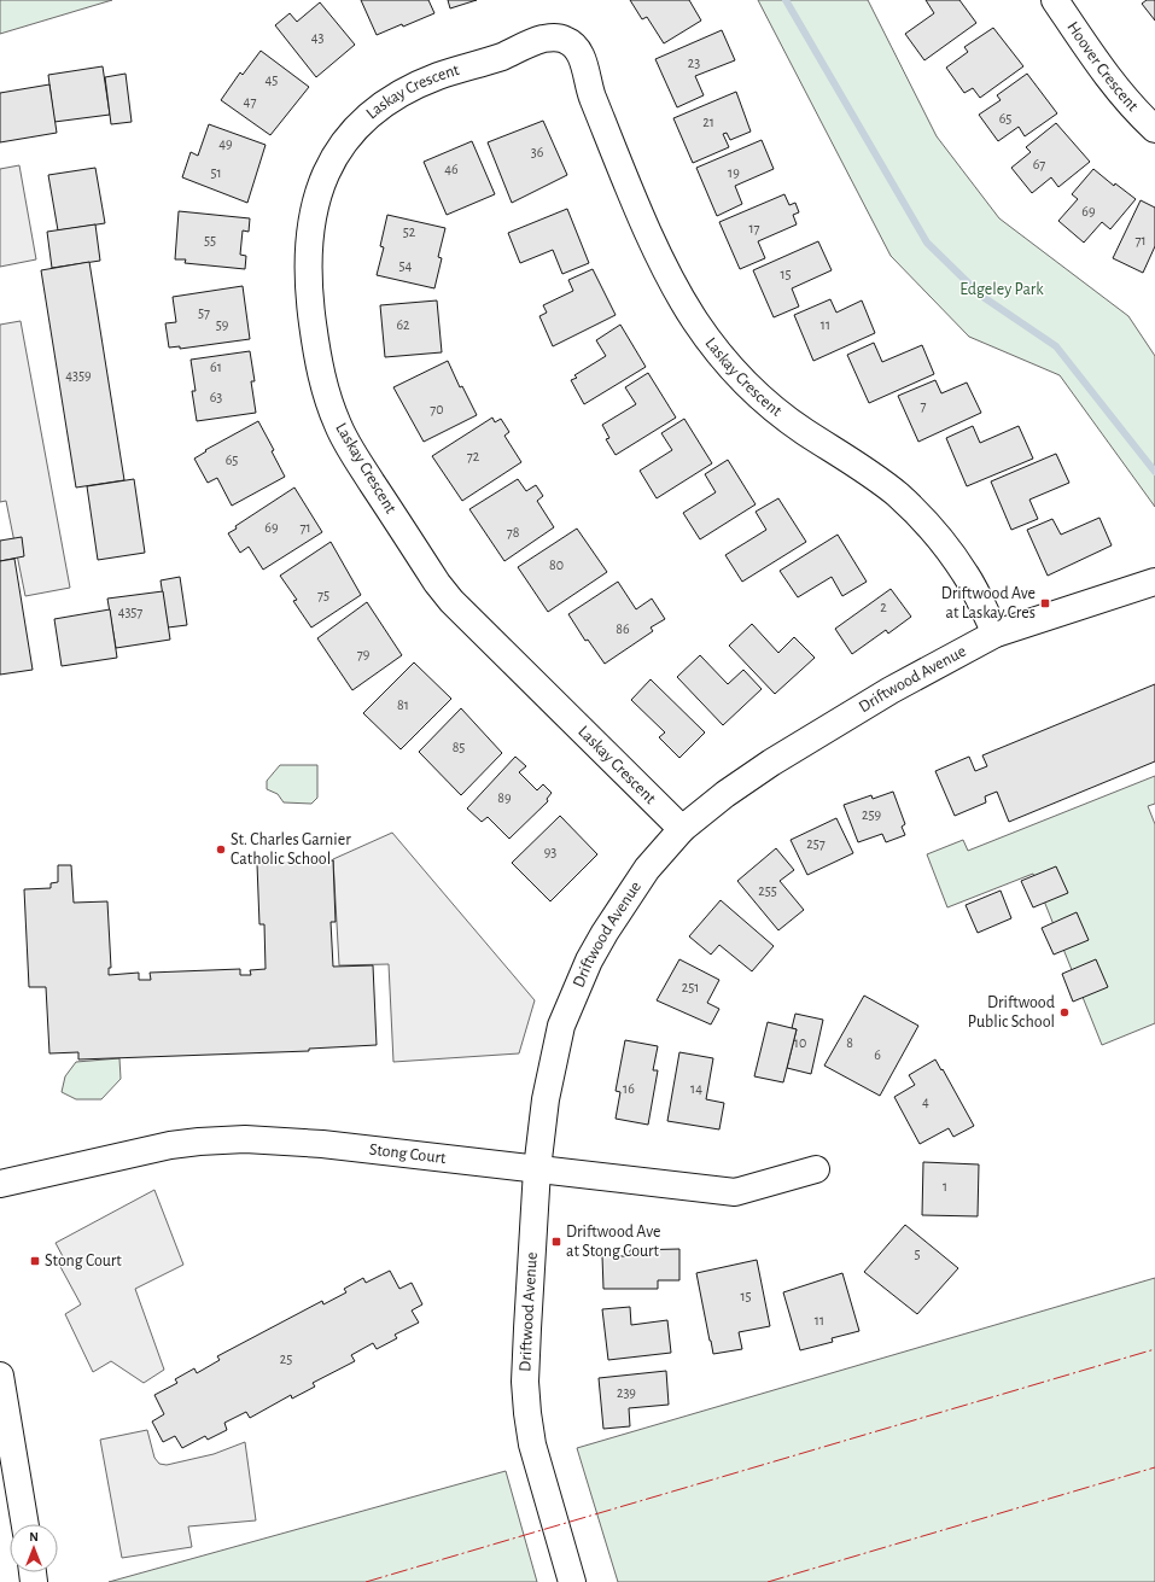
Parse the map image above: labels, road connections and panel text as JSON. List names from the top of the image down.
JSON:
{
  "streets": {
    "street": [
      "Hoover Crescent",
      "Laskay Crescent",
      "Driftwood Avenue",
      "Stong Court"
    ]
  },
  "crossings": [
    ["Laskay Crescent", "Driftwood Avenue"],
    ["Driftwood Avenue", "Stong Court"]
  ],
  "parks": ["Edgeley Park"],
  "places": {
    "transit": ["Driftwood Ave at Laskay Cres", "Driftwood Ave at Stong Court", "Stong Court"],
    "other": ["St. Charles Garnier Catholic School", "Driftwood Public School"]
  },
  "house_numbers": [
    "43",
    "23",
    "45",
    "47",
    "65",
    "21",
    "49",
    "36",
    "67",
    "46",
    "51",
    "19",
    "69",
    "17",
    "52",
    "55",
    "71",
    "54",
    "15",
    "57",
    "59",
    "62",
    "11",
    "61",
    "4359",
    "63",
    "7",
    "70",
    "72",
    "65",
    "69",
    "71",
    "78",
    "80",
    "75",
    "2",
    "4357",
    "86",
    "79",
    "81",
    "85",
    "89",
    "259",
    "257",
    "93",
    "255",
    "251",
    "10",
    "8",
    "6",
    "16",
    "14",
    "4",
    "1",
    "5",
    "15",
    "11",
    "25",
    "239"
  ],
  "north": "top"
}
